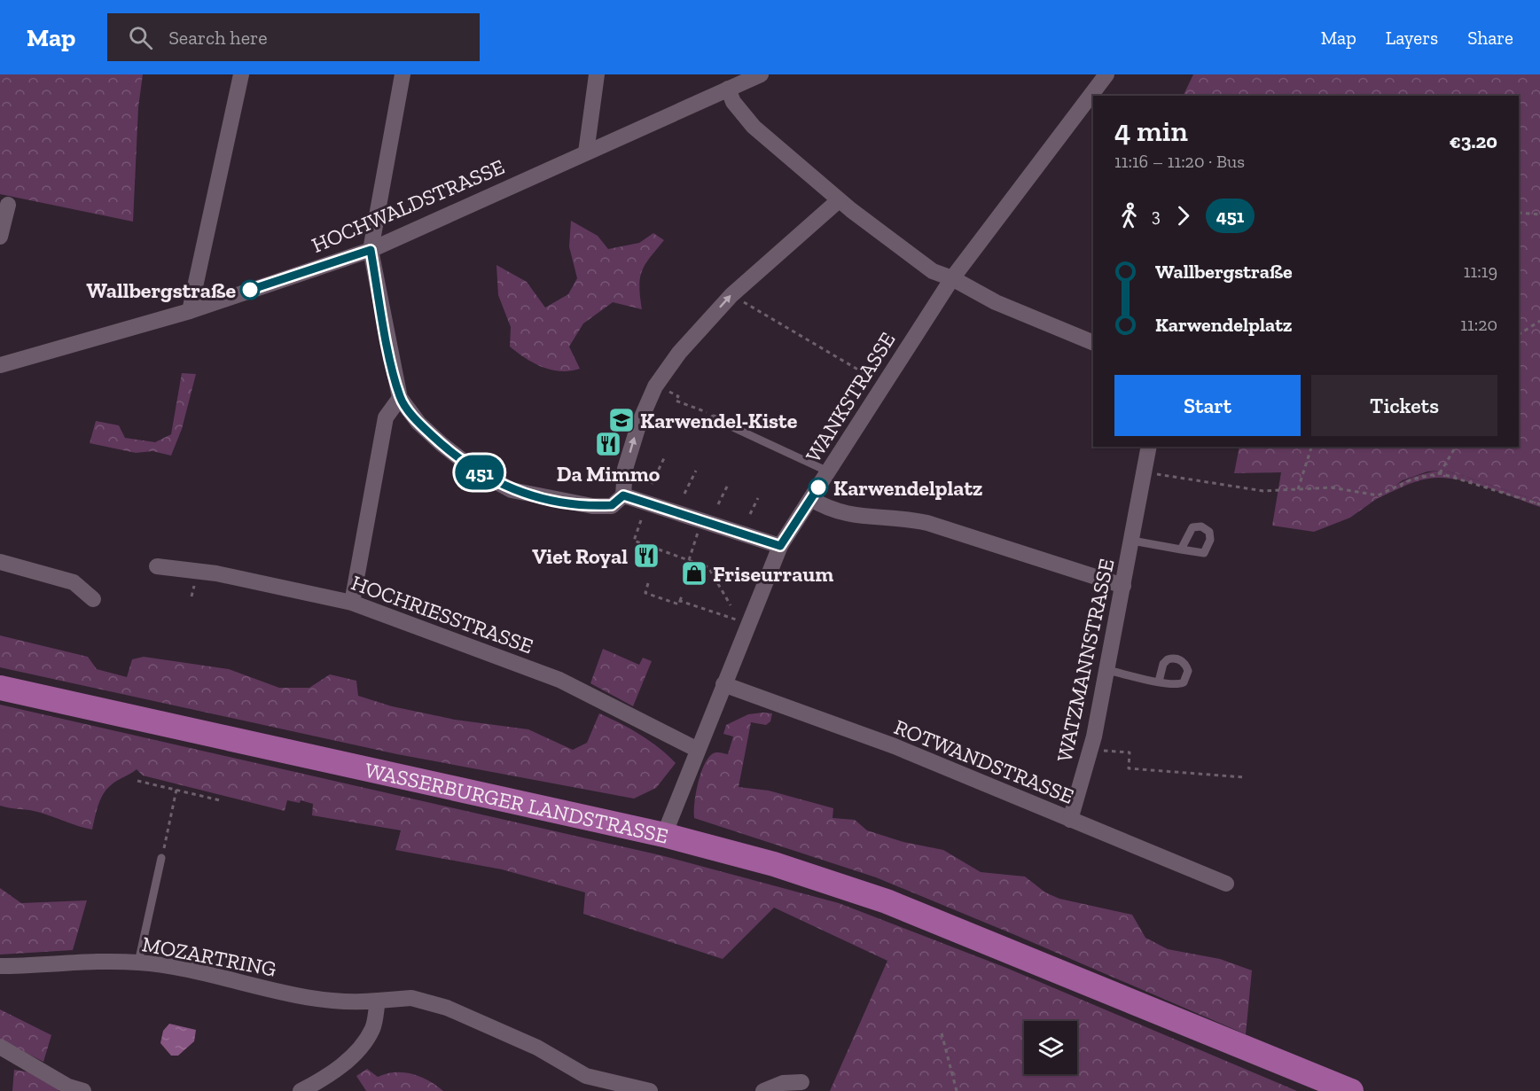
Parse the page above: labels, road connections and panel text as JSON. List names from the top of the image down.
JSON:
{
  "streets": {
    "main road": ["WASSERBURGER LANDSTRASSE"],
    "street": [
      "HOCHWALDSTRASSE",
      "WANKSTRASSE",
      "HOCHRIESSTRASSE",
      "WATZMANNSTRASSE",
      "ROTWANDSTRASSE",
      "MOZARTRING"
    ]
  },
  "crossings": [
    ["WANKSTRASSE", "HOCHRIESSTRASSE"],
    ["WANKSTRASSE", "ROTWANDSTRASSE"],
    ["WANKSTRASSE", "WASSERBURGER LANDSTRASSE"],
    ["WATZMANNSTRASSE", "ROTWANDSTRASSE"]
  ],
  "places": {
    "other": ["Wallbergstraße", "Karwendelplatz"],
    "school or university": ["Karwendel-Kiste"],
    "restaurant": ["Da Mimmo", "Viet Royal"],
    "shop": ["Friseurraum"]
  },
  "lines": ["bus line 451"],
  "page": {
    "header": "Map",
    "search": "Search here",
    "nav": ["Map", "Layers", "Share"],
    "on_map": "451",
    "heading": ["4 min", "11:16 – 11:20 · Bus", "€3.20"],
    "legs": ["3", "451"],
    "list": [
      {
        "name": "Wallbergstraße",
        "value": "11:19"
      },
      {
        "name": "Karwendelplatz",
        "value": "11:20"
      }
    ],
    "buttons": ["Start", "Tickets"]
  }
}
